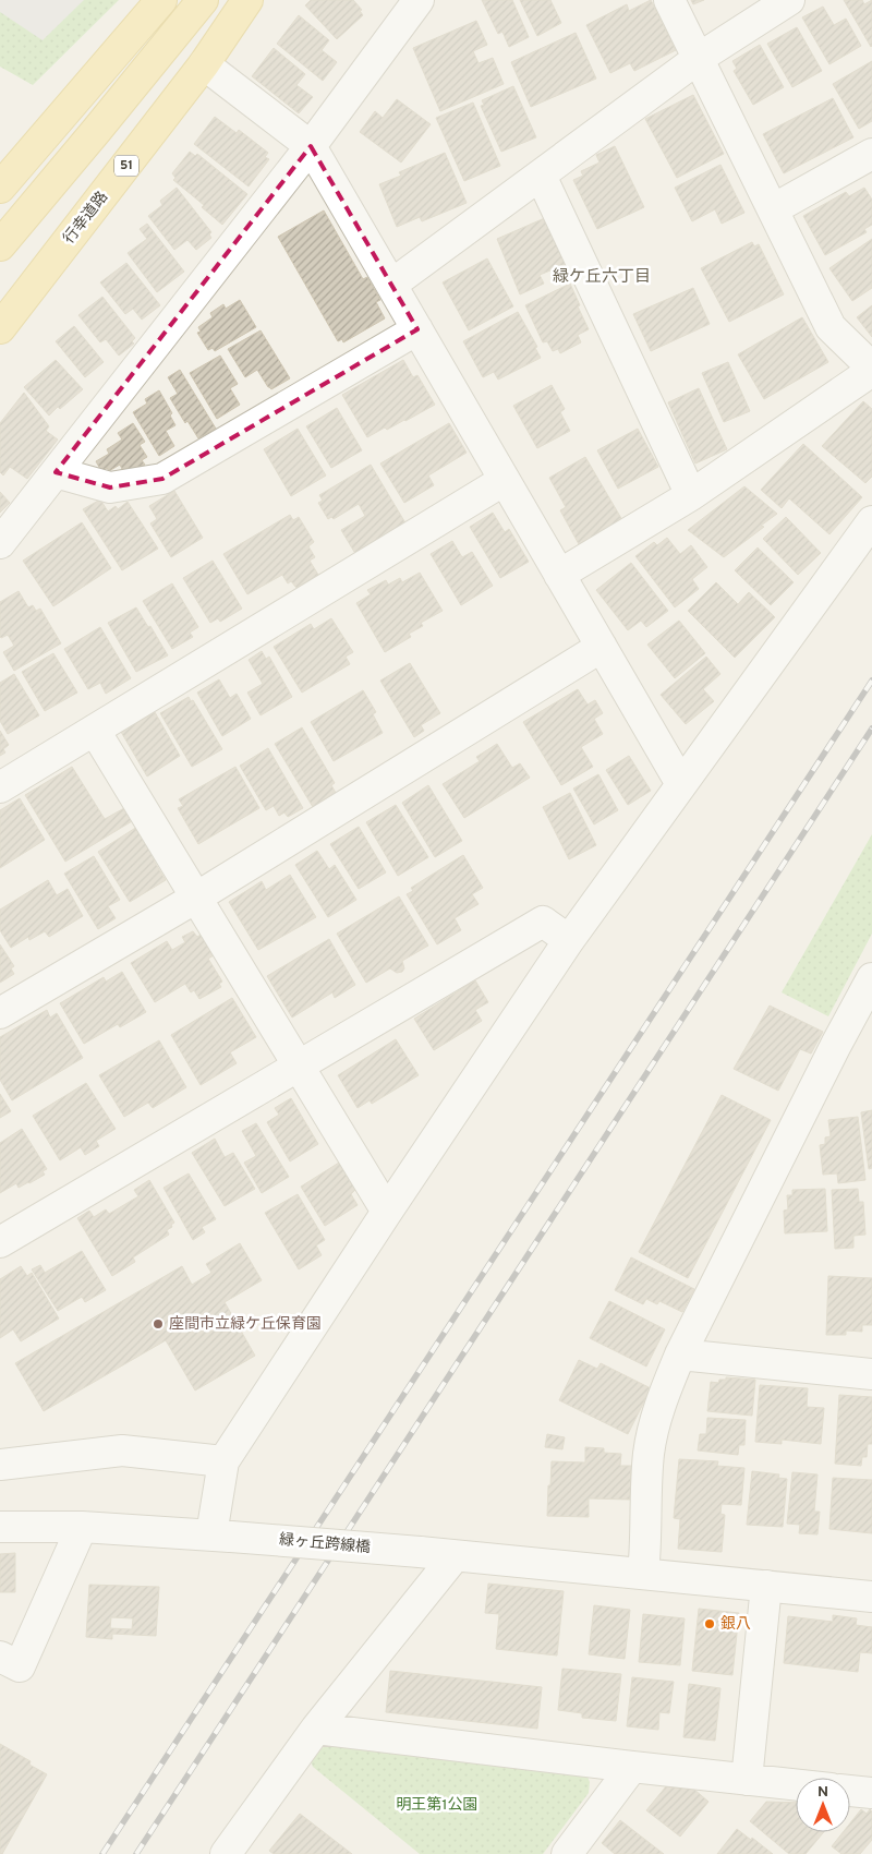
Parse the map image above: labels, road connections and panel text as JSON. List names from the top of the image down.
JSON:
{
  "streets": {
    "main road": ["51", "行幸道路"],
    "street": ["緑ヶ丘跨線橋"]
  },
  "districts": ["緑ケ丘六丁目"],
  "parks": ["明王第1公園"],
  "places": ["座間市立緑ケ丘保育園", "銀八"],
  "north": "top"
}
